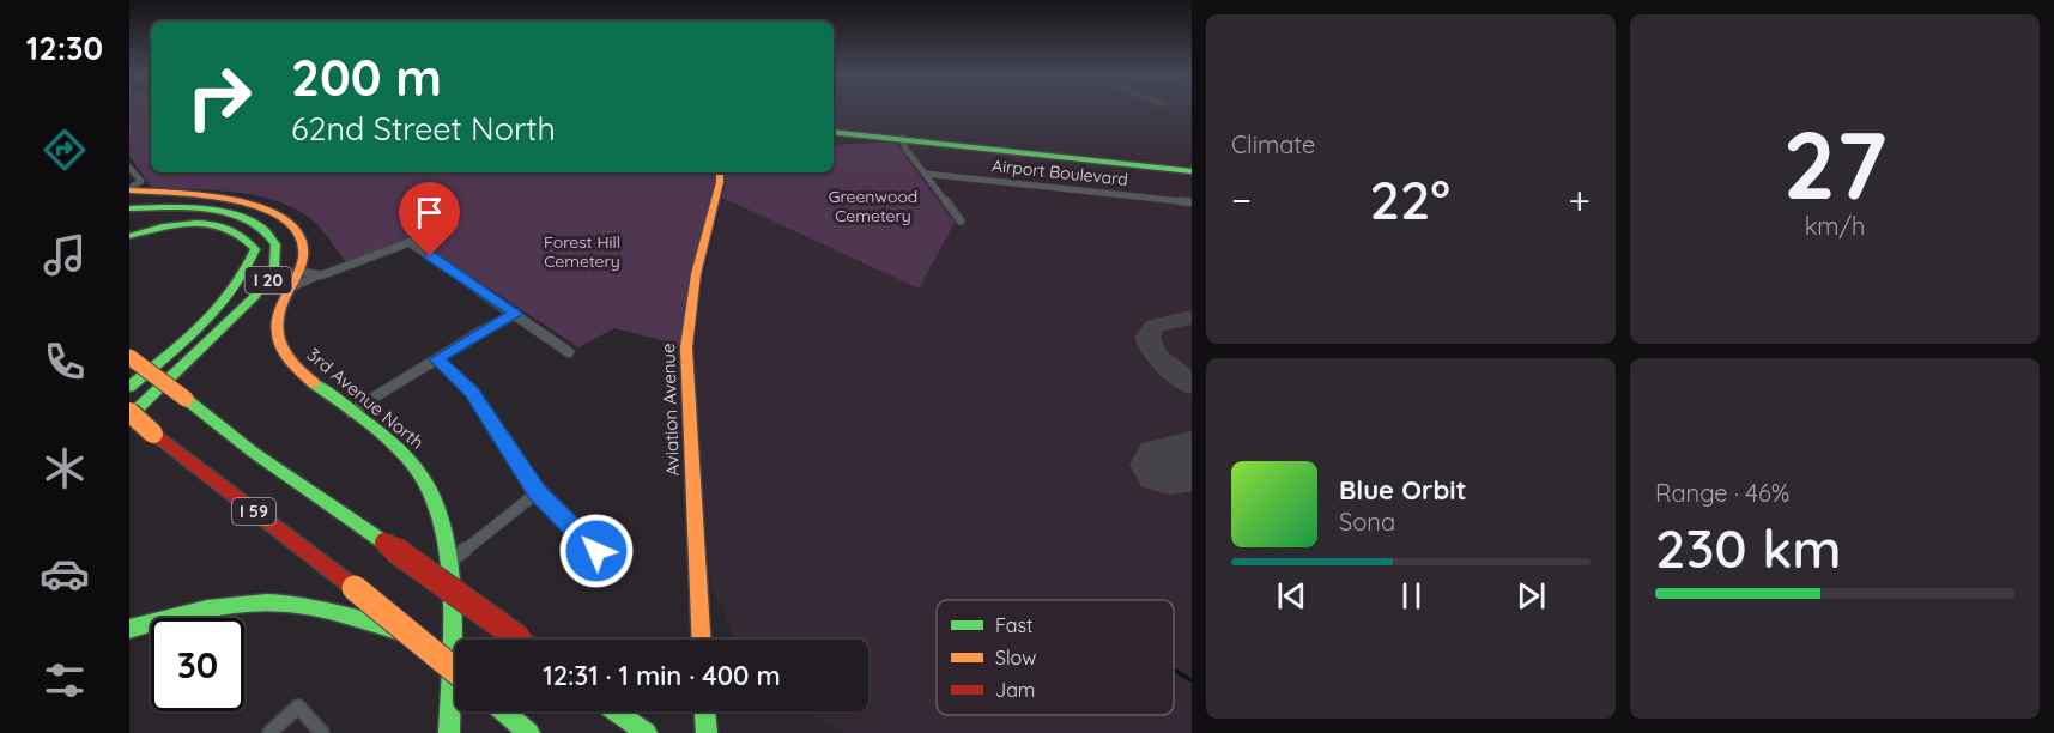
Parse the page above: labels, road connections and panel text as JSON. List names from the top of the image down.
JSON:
{
  "streets": {
    "main road": [
      "I 20",
      "3rd Avenue North",
      "Aviation Avenue",
      "I 59"
    ],
    "street": ["Airport Boulevard"]
  },
  "crossings": [
    ["I 20", "I 59"]
  ],
  "parks": ["Greenwood Cemetery", "Forest Hill Cemetery"],
  "legend": ["Fast", "Slow", "Jam"],
  "page": {
    "tabs": "12:30",
    "tile": [
      "Climate",
      ["27", "km/h"],
      ["Range · 46%", "230 km"]
    ],
    "turn": ["200 m", "62nd Street North"],
    "heat": ["−", "22°", "+"],
    "song": ["Blue Orbit", "Sona"],
    "limit": "30",
    "trip": "12:31 · 1 min · 400 m"
  }
}
